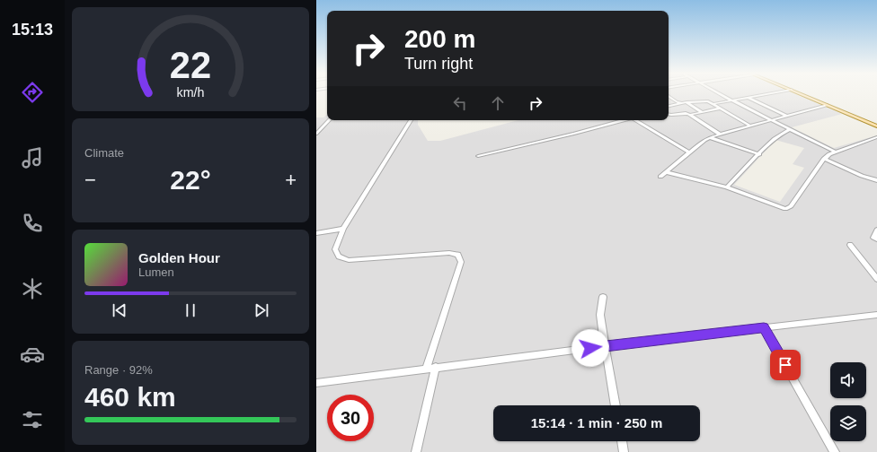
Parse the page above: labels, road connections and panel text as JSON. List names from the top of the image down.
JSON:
{
  "page": {
    "tabs": "15:13",
    "turn": ["200 m", "Turn right"],
    "tile": [
      "Climate",
      ["Range · 92%", "460 km"]
    ],
    "heat": ["−", "22°", "+"],
    "song": ["Golden Hour", "Lumen"],
    "limit": "30",
    "trip": "15:14 · 1 min · 250 m",
    "gauge": ["22", "km/h"]
  }
}
